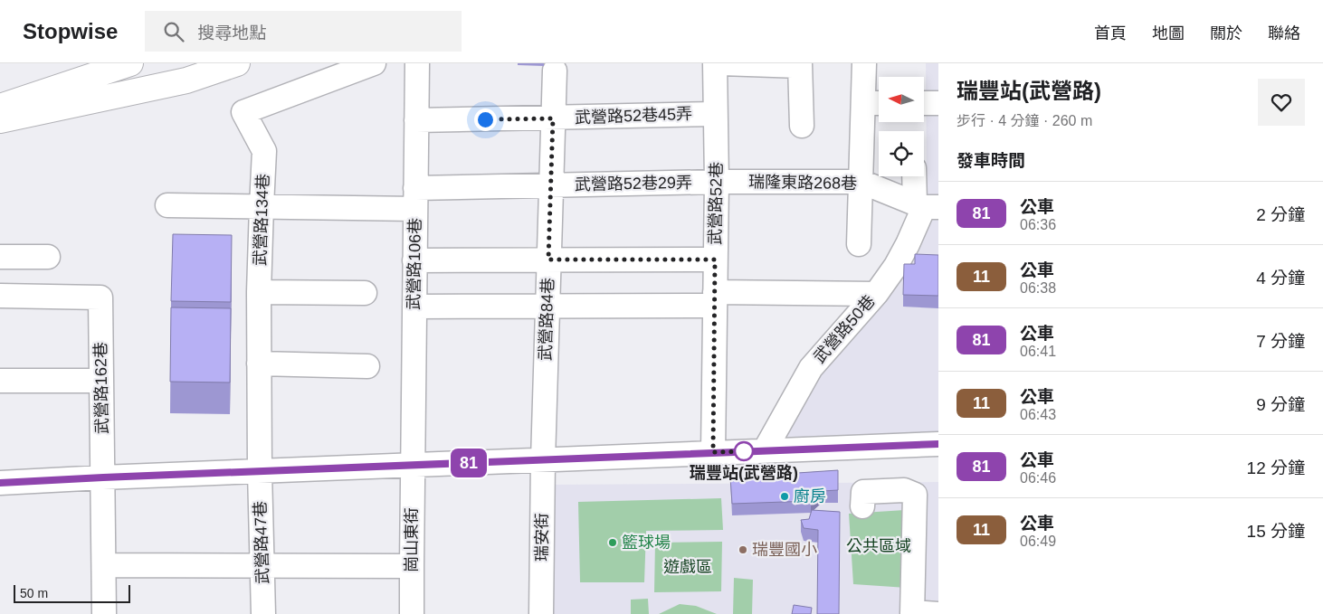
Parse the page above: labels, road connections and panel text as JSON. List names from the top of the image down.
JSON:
{
  "streets": {
    "street": [
      "武營路52巷45弄",
      "瑞隆東路268巷",
      "武營路52巷29弄",
      "武營路52巷",
      "武營路134巷",
      "武營路106巷",
      "武營路84巷",
      "武營路50巷",
      "武營路162巷",
      "瑞安街",
      "崗山東街",
      "武營路47巷"
    ]
  },
  "crossings": [
    ["武營路52巷45弄", "武營路52巷"],
    ["武營路52巷45弄", "武營路106巷"],
    ["武營路52巷45弄", "武營路84巷"],
    ["瑞隆東路268巷", "武營路52巷29弄"],
    ["瑞隆東路268巷", "武營路52巷"],
    ["瑞隆東路268巷", "武營路50巷"],
    ["武營路52巷29弄", "武營路52巷"],
    ["武營路52巷29弄", "武營路134巷"],
    ["武營路52巷29弄", "武營路106巷"],
    ["武營路52巷29弄", "武營路84巷"],
    ["武營路134巷", "武營路47巷"],
    ["武營路106巷", "崗山東街"],
    ["武營路84巷", "瑞安街"]
  ],
  "parks": ["公共區域", "遊戲區"],
  "places": [
    "瑞豐站(武營路)",
    "廚房",
    "籃球場",
    "瑞豐國小"
  ],
  "lines": ["bus line 81"],
  "scale_bar": "50 m",
  "north": "left",
  "page": {
    "header": "Stopwise",
    "search": "搜尋地點",
    "nav": [
      "首頁",
      "地圖",
      "關於",
      "聯絡"
    ],
    "on_map": "81",
    "heading": [
      ["瑞豐站(武營路)", "步行 · 4 分鐘 · 260 m"],
      "發車時間"
    ],
    "list": [
      {
        "mark": "81",
        "name": "公車",
        "note": "06:36",
        "value": "2 分鐘"
      },
      {
        "mark": "11",
        "name": "公車",
        "note": "06:38",
        "value": "4 分鐘"
      },
      {
        "mark": "81",
        "name": "公車",
        "note": "06:41",
        "value": "7 分鐘"
      },
      {
        "mark": "11",
        "name": "公車",
        "note": "06:43",
        "value": "9 分鐘"
      },
      {
        "mark": "81",
        "name": "公車",
        "note": "06:46",
        "value": "12 分鐘"
      },
      {
        "mark": "11",
        "name": "公車",
        "note": "06:49",
        "value": "15 分鐘"
      }
    ],
    "scale": "50 m"
  }
}
